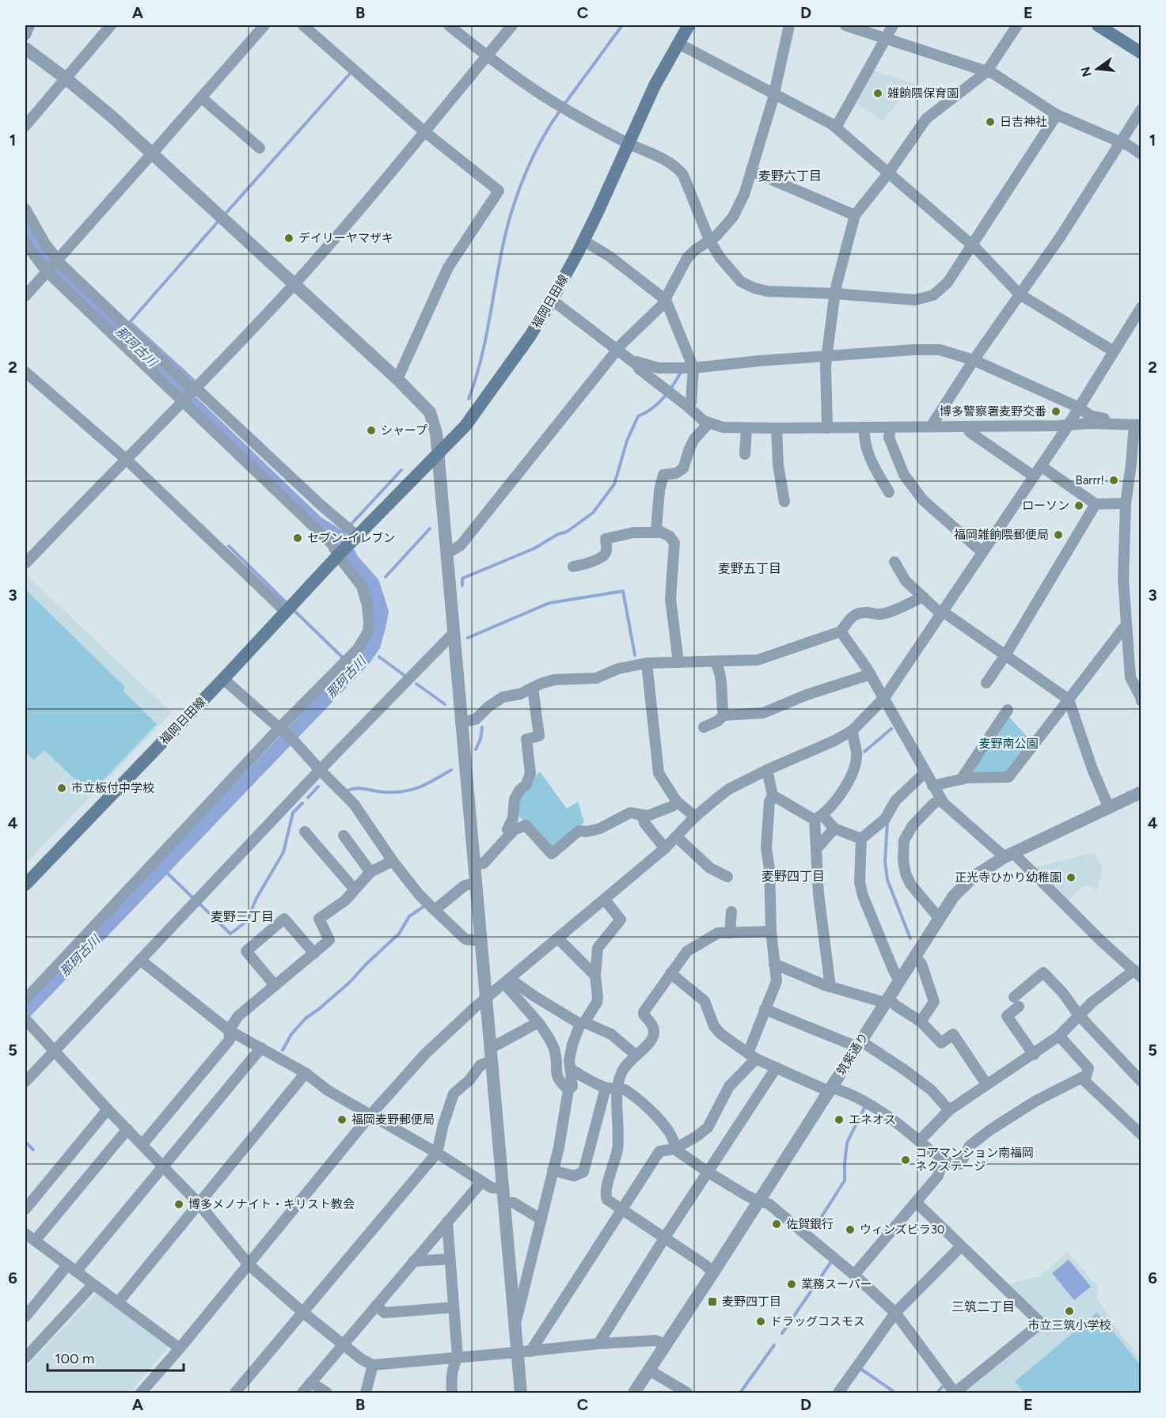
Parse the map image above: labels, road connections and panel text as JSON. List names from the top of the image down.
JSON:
{
  "streets": {
    "main road": ["福岡日田線"],
    "street": ["筑紫通り"]
  },
  "districts": [
    "麦野六丁目",
    "麦野五丁目",
    "麦野四丁目",
    "麦野三丁目",
    "三筑二丁目"
  ],
  "water": ["那珂古川"],
  "parks": ["麦野南公園"],
  "places": {
    "other": [
      "雑餉隈保育園",
      "日吉神社",
      "デイリーヤマザキ",
      "博多警察署麦野交番",
      "シャープ",
      "Barrr!",
      "ローソン",
      "福岡雑餉隈郵便局",
      "セブン-イレブン",
      "市立板付中学校",
      "正光寺ひかり幼稚園",
      "福岡麦野郵便局",
      "エネオス",
      "コアマンション南福岡 ネクステージ",
      "博多メノナイト・キリスト教会",
      "佐賀銀行",
      "ウィンズビラ30",
      "業務スーパー",
      "市立三筑小学校",
      "ドラッグコスモス"
    ],
    "transit": ["麦野四丁目"]
  },
  "scale_bar": "100 m",
  "north": "left",
  "grid": {
    "columns": [
      "A",
      "B",
      "C",
      "D",
      "E"
    ],
    "rows": [
      "1",
      "2",
      "3",
      "4",
      "5",
      "6"
    ]
  }
}
